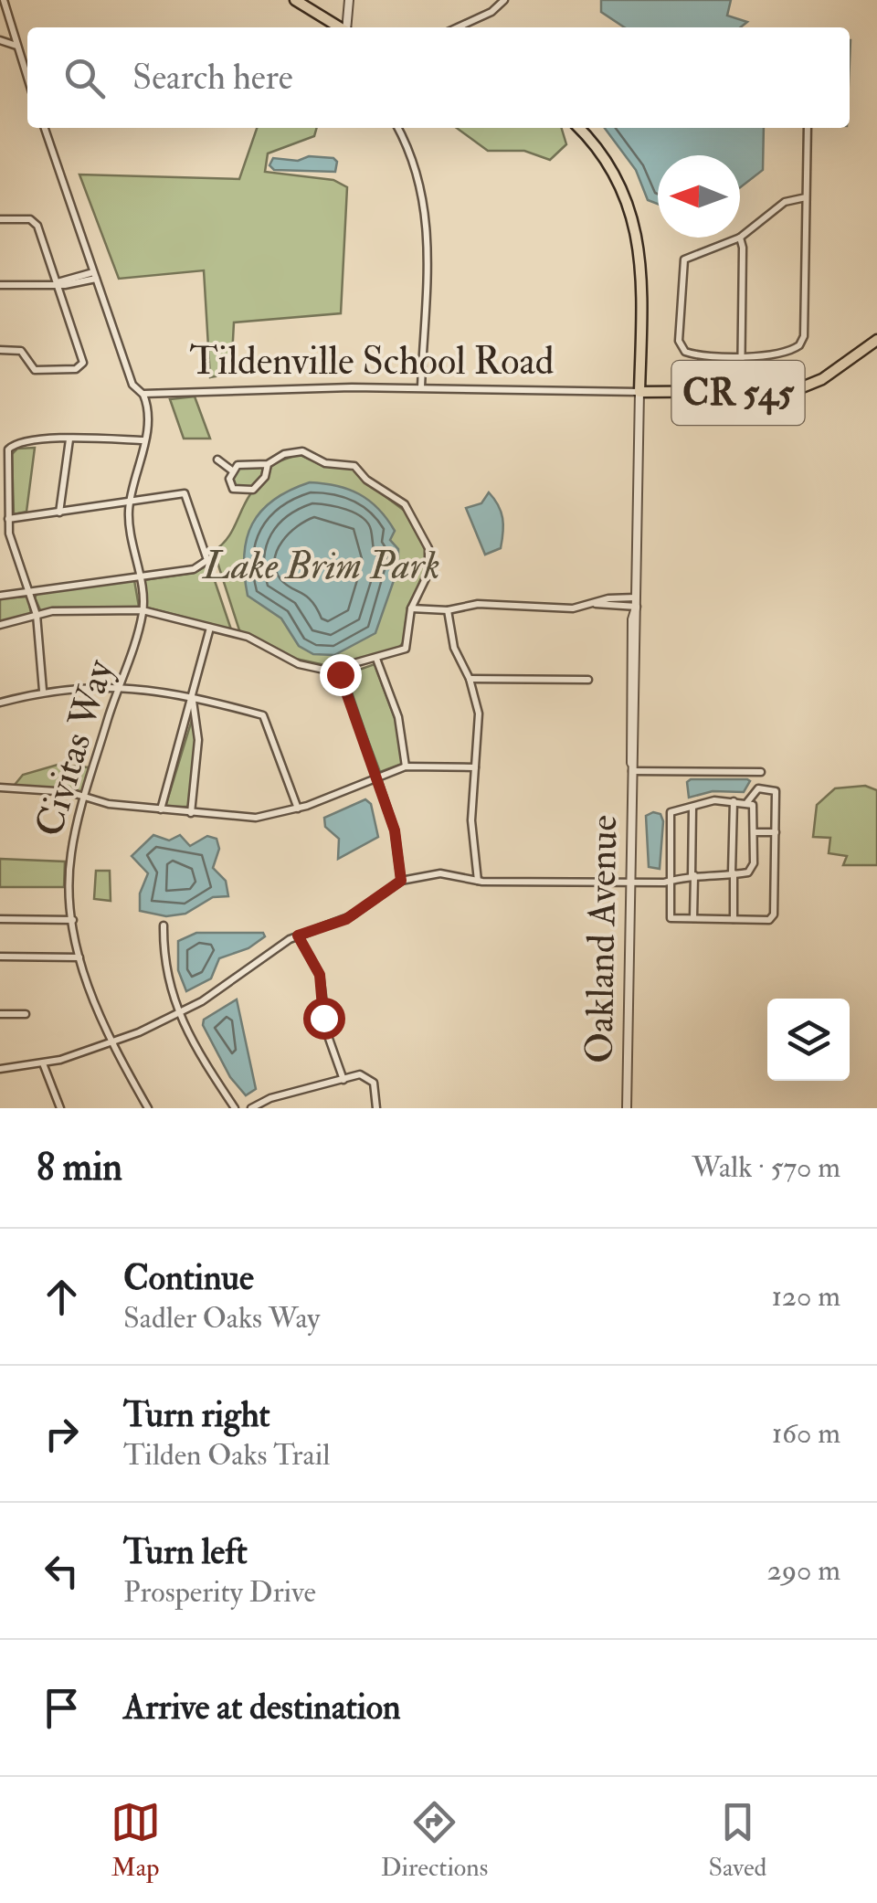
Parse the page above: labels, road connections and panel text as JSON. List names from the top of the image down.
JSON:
{
  "streets": {
    "main road": ["Tildenville School Road", "CR 545"],
    "street": ["Civitas Way", "Oakland Avenue"]
  },
  "crossings": [
    ["Tildenville School Road", "Civitas Way"],
    ["Tildenville School Road", "Oakland Avenue"]
  ],
  "parks": ["Lake Brim Park"],
  "north": "left",
  "page": {
    "search": "Search here",
    "heading": ["8 min", "Walk · 570 m"],
    "list": [
      ["Continue", "Sadler Oaks Way", "120 m"],
      ["Turn right", "Tilden Oaks Trail", "160 m"],
      ["Turn left", "Prosperity Drive", "290 m"],
      "Arrive at destination"
    ],
    "nav": ["Map", "Directions", "Saved"]
  }
}
